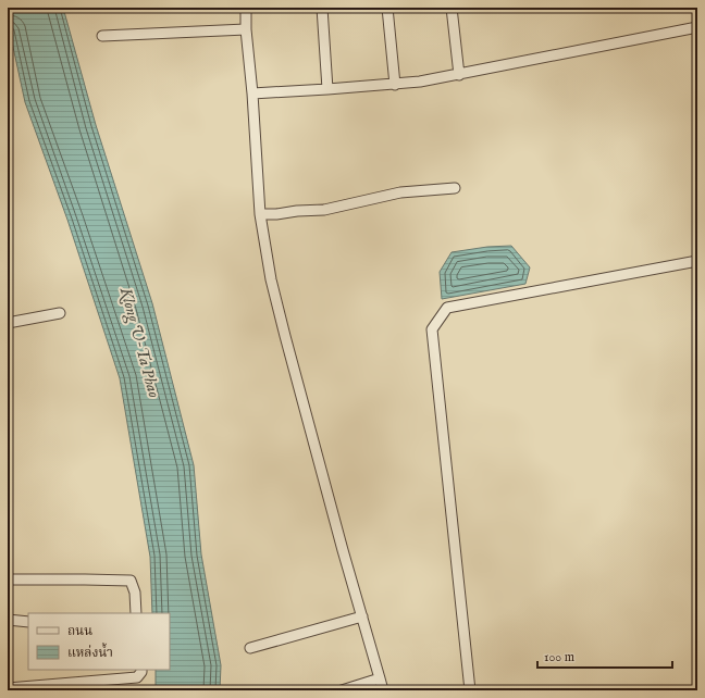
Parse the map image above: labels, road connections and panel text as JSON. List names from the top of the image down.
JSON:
{
  "water": ["Klong U-Ta Phao"],
  "legend": ["ถนน", "แหล่งน้ำ"],
  "scale_bar": "100 m"
}
